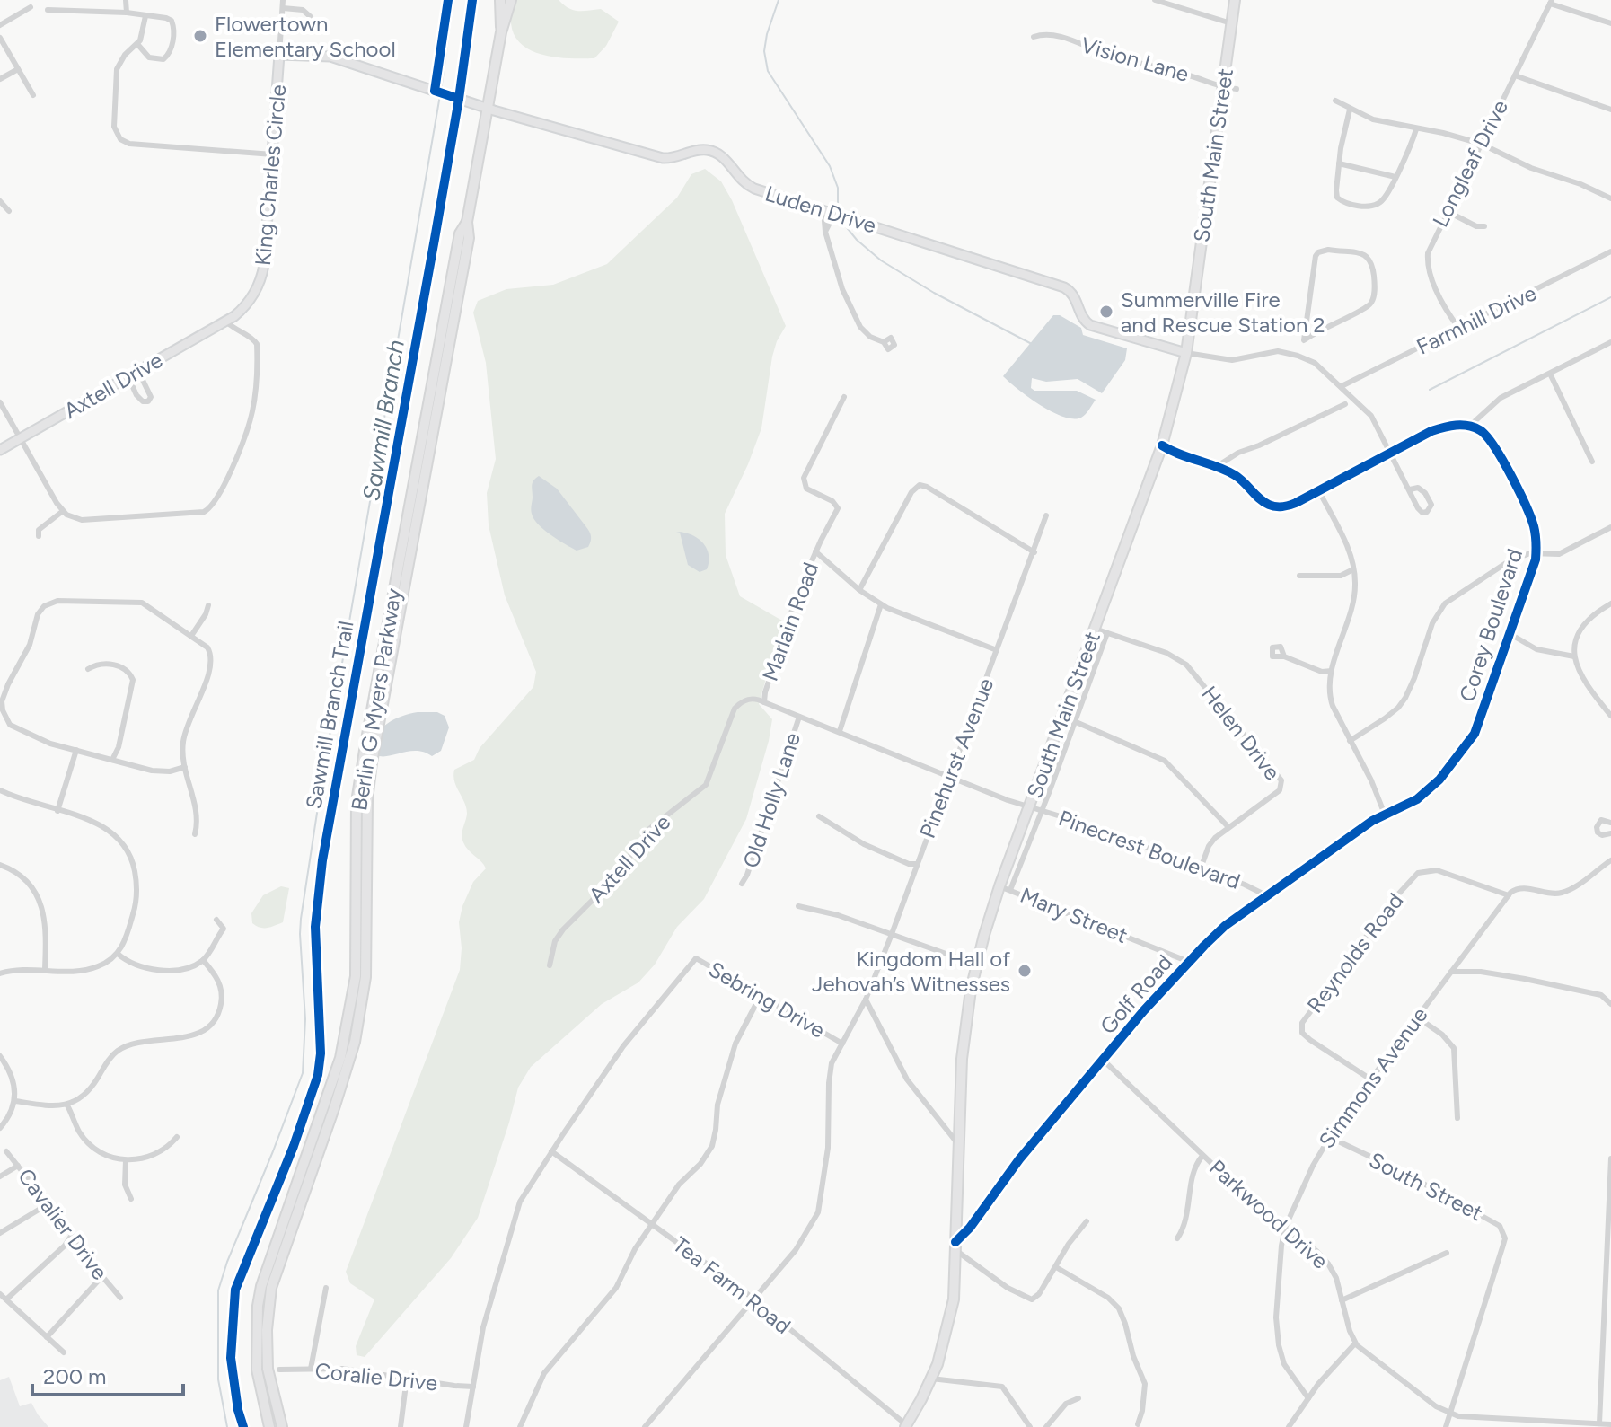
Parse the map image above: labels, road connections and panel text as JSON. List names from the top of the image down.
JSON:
{
  "streets": {
    "main road": ["South Main Street", "Berlin G Myers Parkway"],
    "street": [
      "Vision Lane",
      "Longleaf Drive",
      "King Charles Circle",
      "Luden Drive",
      "Farmhill Drive",
      "Axtell Drive",
      "Marlain Road",
      "Corey Boulevard",
      "Helen Drive",
      "Pinehurst Avenue",
      "Old Holly Lane",
      "Pinecrest Boulevard",
      "Mary Street",
      "Reynolds Road",
      "Golf Road",
      "Sebring Drive",
      "Simmons Avenue",
      "South Street",
      "Parkwood Drive",
      "Cavalier Drive",
      "Tea Farm Road",
      "Coralie Drive"
    ],
    "cycle path": ["Sawmill Branch Trail"]
  },
  "crossings": [
    ["Vision Lane", "South Main Street"],
    ["South Main Street", "Luden Drive"],
    ["South Main Street", "Helen Drive"],
    ["South Main Street", "Pinecrest Boulevard"],
    ["South Main Street", "Mary Street"],
    ["South Main Street", "Golf Road"],
    ["South Main Street", "Tea Farm Road"],
    ["Longleaf Drive", "Farmhill Drive"],
    ["King Charles Circle", "Luden Drive"],
    ["King Charles Circle", "Axtell Drive"],
    ["Luden Drive", "Berlin G Myers Parkway"],
    ["Axtell Drive", "Marlain Road"],
    ["Axtell Drive", "Pinecrest Boulevard"],
    ["Marlain Road", "Pinecrest Boulevard"],
    ["Corey Boulevard", "Golf Road"],
    ["Helen Drive", "Pinecrest Boulevard"],
    ["Pinehurst Avenue", "Pinecrest Boulevard"],
    ["Pinehurst Avenue", "Sebring Drive"],
    ["Pinehurst Avenue", "Tea Farm Road"],
    ["Old Holly Lane", "Pinecrest Boulevard"],
    ["Pinecrest Boulevard", "Golf Road"],
    ["Mary Street", "Golf Road"],
    ["Reynolds Road", "Simmons Avenue"],
    ["Golf Road", "Parkwood Drive"],
    ["Sebring Drive", "Tea Farm Road"],
    ["Simmons Avenue", "South Street"],
    ["Simmons Avenue", "Parkwood Drive"]
  ],
  "water": ["Sawmill Branch"],
  "places": ["Flowertown Elementary School", "Summerville Fire and Rescue Station 2", "Kingdom Hall of Jehovah’s Witnesses"],
  "scale_bar": "200 m"
}
